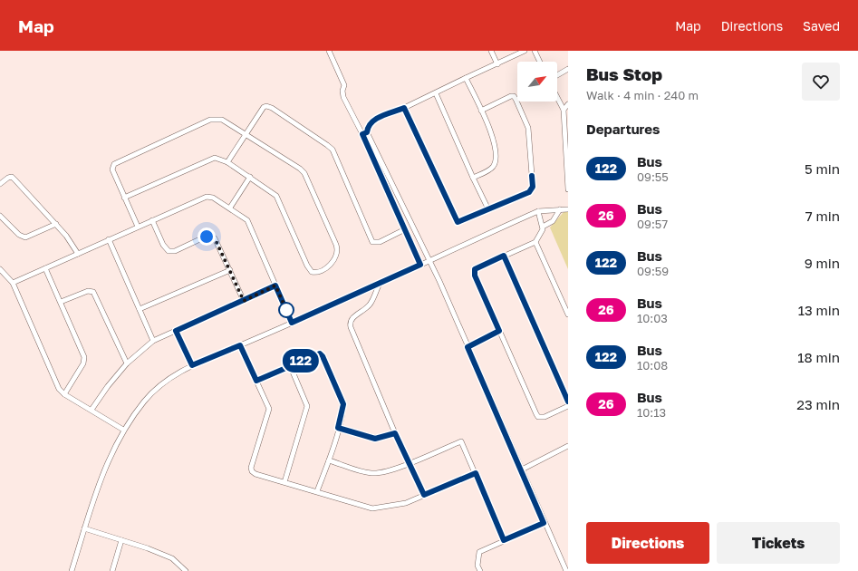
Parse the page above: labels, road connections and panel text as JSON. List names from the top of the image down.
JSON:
{
  "lines": ["bus line 122"],
  "north": "top right",
  "page": {
    "header": "Map",
    "nav": ["Map", "Directions", "Saved"],
    "on_map": "122",
    "heading": [
      ["Bus Stop", "Walk · 4 min · 240 m"],
      "Departures"
    ],
    "list": [
      {
        "mark": "122",
        "name": "Bus",
        "note": "09:55",
        "value": "5 min"
      },
      {
        "mark": "26",
        "name": "Bus",
        "note": "09:57",
        "value": "7 min"
      },
      {
        "mark": "122",
        "name": "Bus",
        "note": "09:59",
        "value": "9 min"
      },
      {
        "mark": "26",
        "name": "Bus",
        "note": "10:03",
        "value": "13 min"
      },
      {
        "mark": "122",
        "name": "Bus",
        "note": "10:08",
        "value": "18 min"
      },
      {
        "mark": "26",
        "name": "Bus",
        "note": "10:13",
        "value": "23 min"
      }
    ],
    "buttons": ["Directions", "Tickets"]
  }
}
